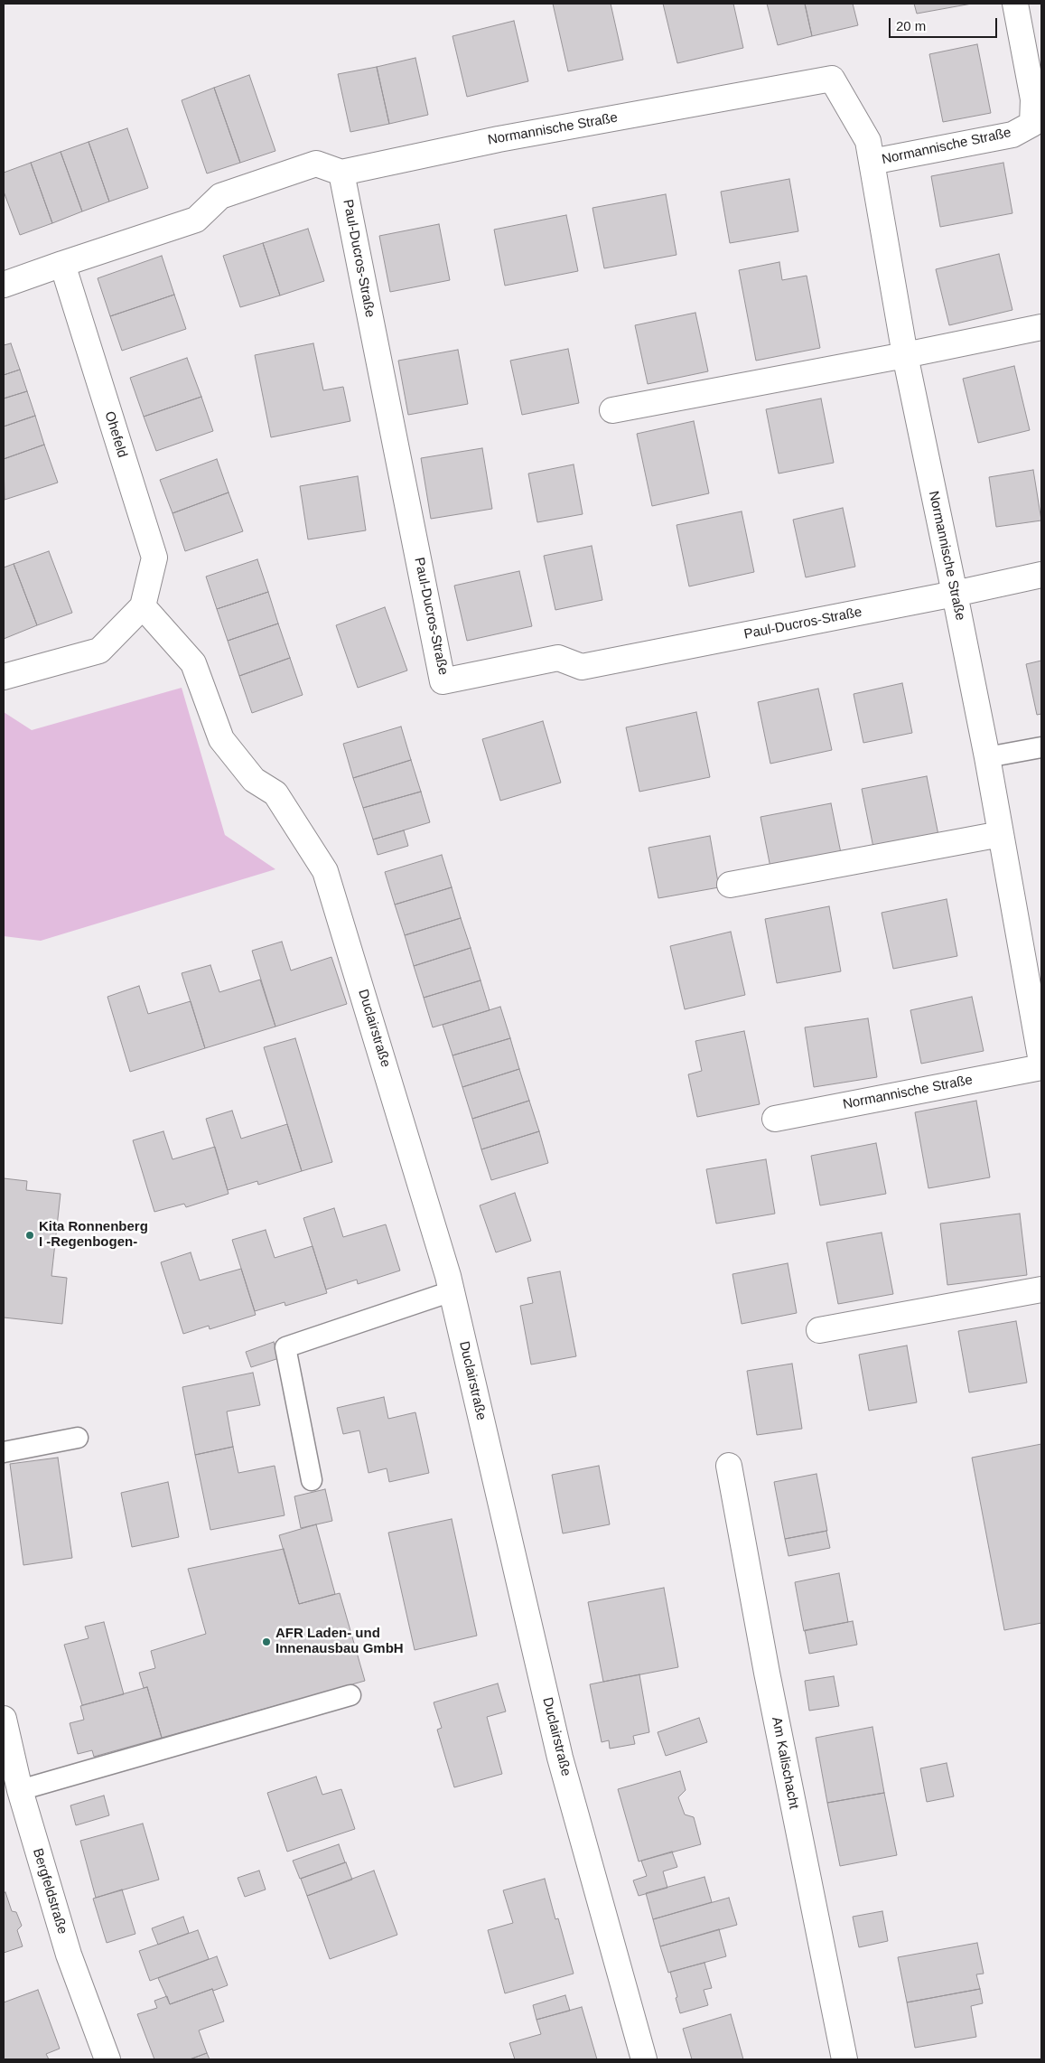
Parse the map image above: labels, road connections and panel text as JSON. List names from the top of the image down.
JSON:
{
  "streets": {
    "street": [
      "Normannische Straße",
      "Paul-Ducros-Straße",
      "Ohefeld",
      "Duclairstraße",
      "Am Kalischacht",
      "Bergfeldstraße"
    ]
  },
  "crossings": [
    ["Normannische Straße", "Paul-Ducros-Straße"],
    ["Normannische Straße", "Ohefeld"],
    ["Ohefeld", "Duclairstraße"]
  ],
  "places": ["Kita Ronnenberg I -Regenbogen-", "AFR Laden- und Innenausbau GmbH"],
  "scale_bar": "20 m"
}
